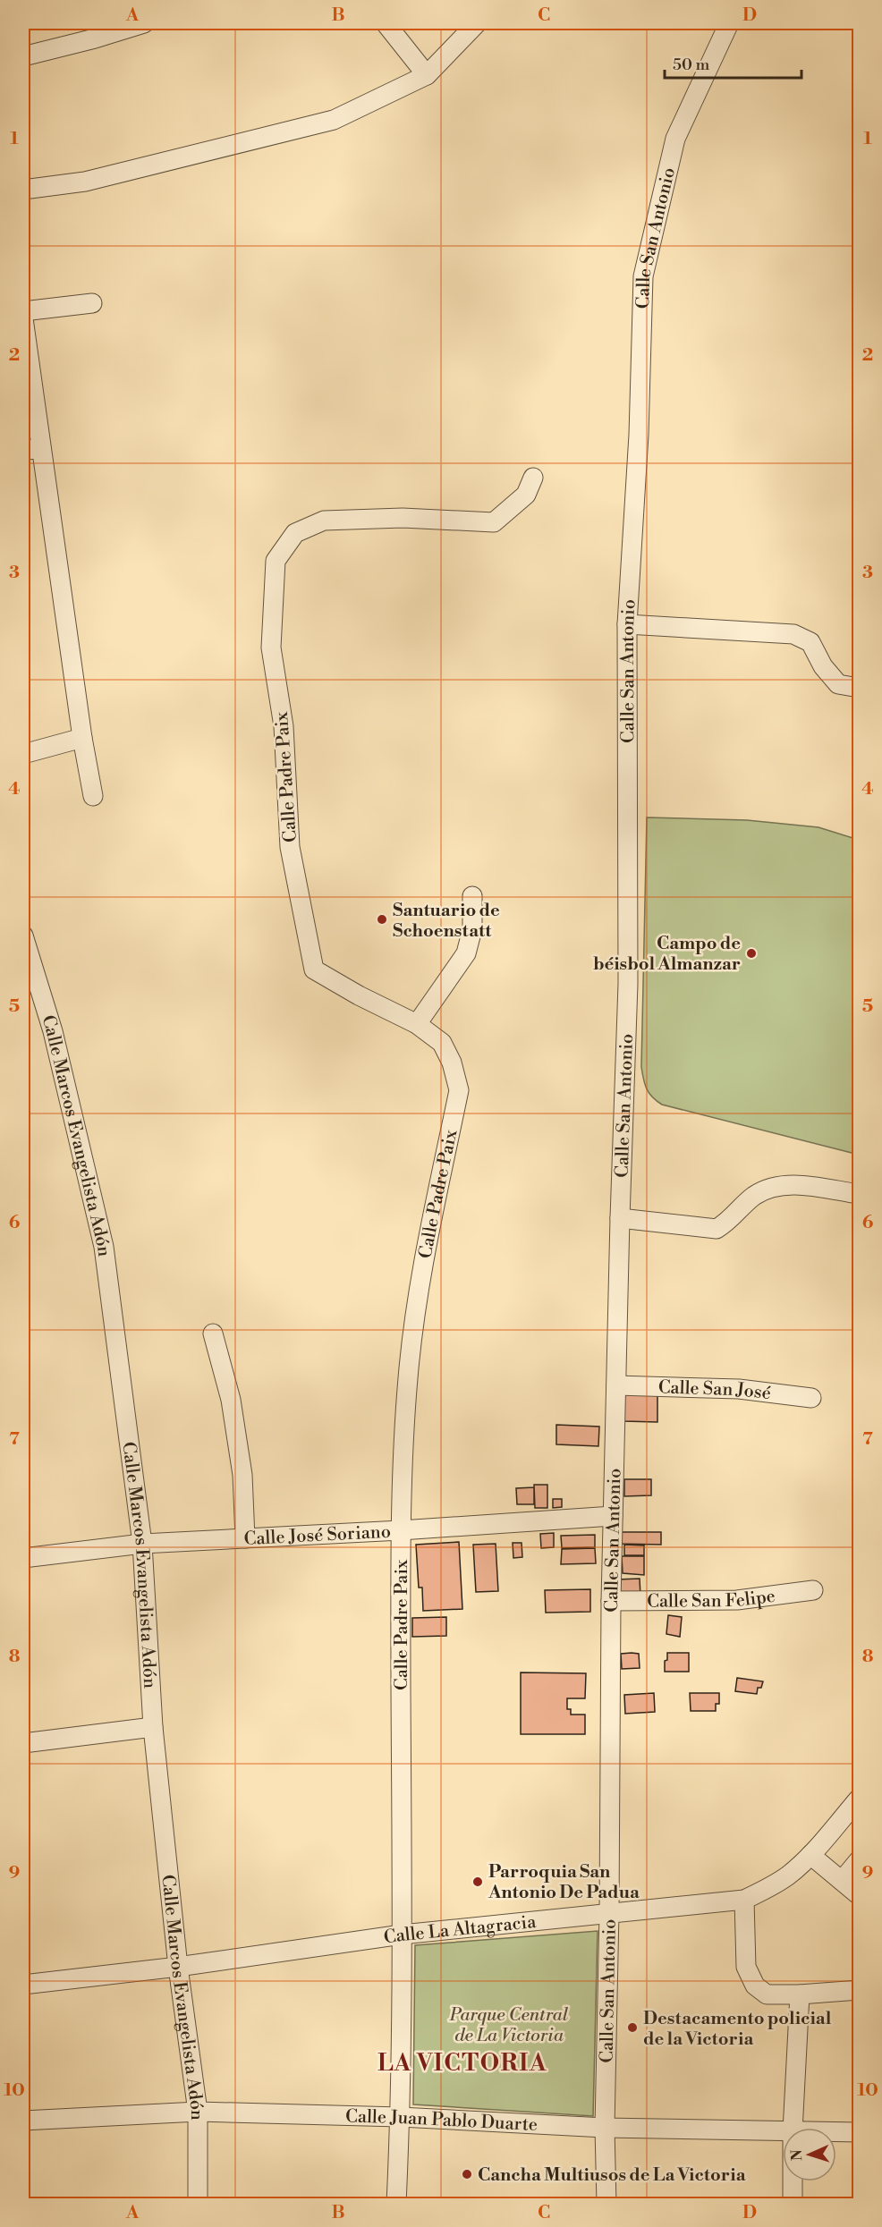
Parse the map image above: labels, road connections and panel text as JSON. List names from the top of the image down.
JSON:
{
  "streets": {
    "street": [
      "Calle San Antonio",
      "Calle Padre Paix",
      "Calle Marcos Evangelista Adón",
      "Calle San José",
      "Calle José Soriano",
      "Calle San Felipe",
      "Calle La Altagracia",
      "Calle Juan Pablo Duarte"
    ]
  },
  "crossings": [
    ["Calle San Antonio", "Calle San José"],
    ["Calle San Antonio", "Calle José Soriano"],
    ["Calle San Antonio", "Calle San Felipe"],
    ["Calle San Antonio", "Calle La Altagracia"],
    ["Calle San Antonio", "Calle Juan Pablo Duarte"],
    ["Calle Padre Paix", "Calle José Soriano"],
    ["Calle Padre Paix", "Calle La Altagracia"],
    ["Calle Padre Paix", "Calle Juan Pablo Duarte"],
    ["Calle Marcos Evangelista Adón", "Calle José Soriano"],
    ["Calle Marcos Evangelista Adón", "Calle La Altagracia"],
    ["Calle Marcos Evangelista Adón", "Calle Juan Pablo Duarte"]
  ],
  "districts": ["LA VICTORIA"],
  "parks": ["Parque Central de La Victoria"],
  "places": [
    "Santuario de Schoenstatt",
    "Campo de béisbol Almanzar",
    "Parroquia San Antonio De Padua",
    "Destacamento policial de la Victoria",
    "Cancha Multiusos de La Victoria"
  ],
  "scale_bar": "50 m",
  "north": "left",
  "grid": {
    "columns": [
      "A",
      "B",
      "C",
      "D"
    ],
    "rows": [
      "1",
      "2",
      "3",
      "4",
      "5",
      "6",
      "7",
      "8",
      "9",
      "10"
    ]
  }
}
